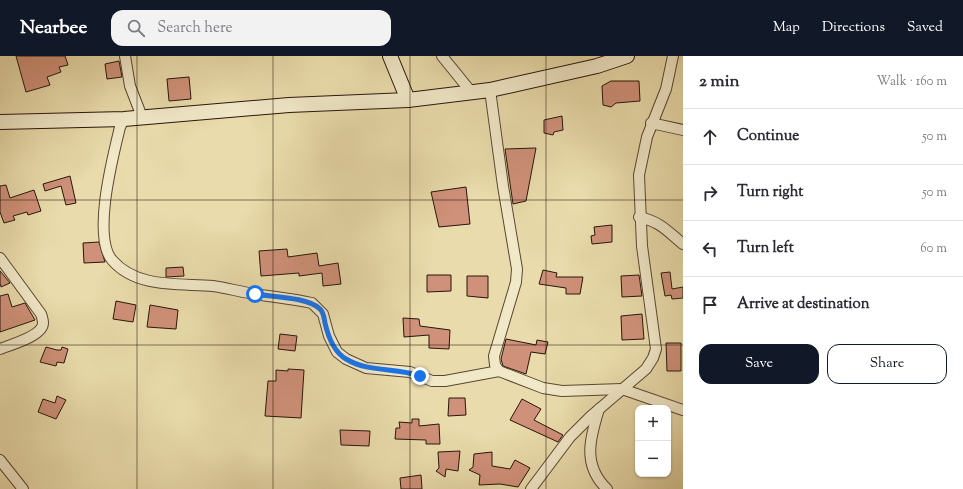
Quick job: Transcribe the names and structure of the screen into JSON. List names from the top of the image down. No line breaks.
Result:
{"page":{"header":"Nearbee","search":"Search here","nav":["Map","Directions","Saved"],"heading":["2 min","Walk · 160 m"],"list":[["Continue","50 m"],["Turn right","50 m"],["Turn left","60 m"],"Arrive at destination"],"buttons":["Save","Share"],"map_buttons":["+","−"]}}
